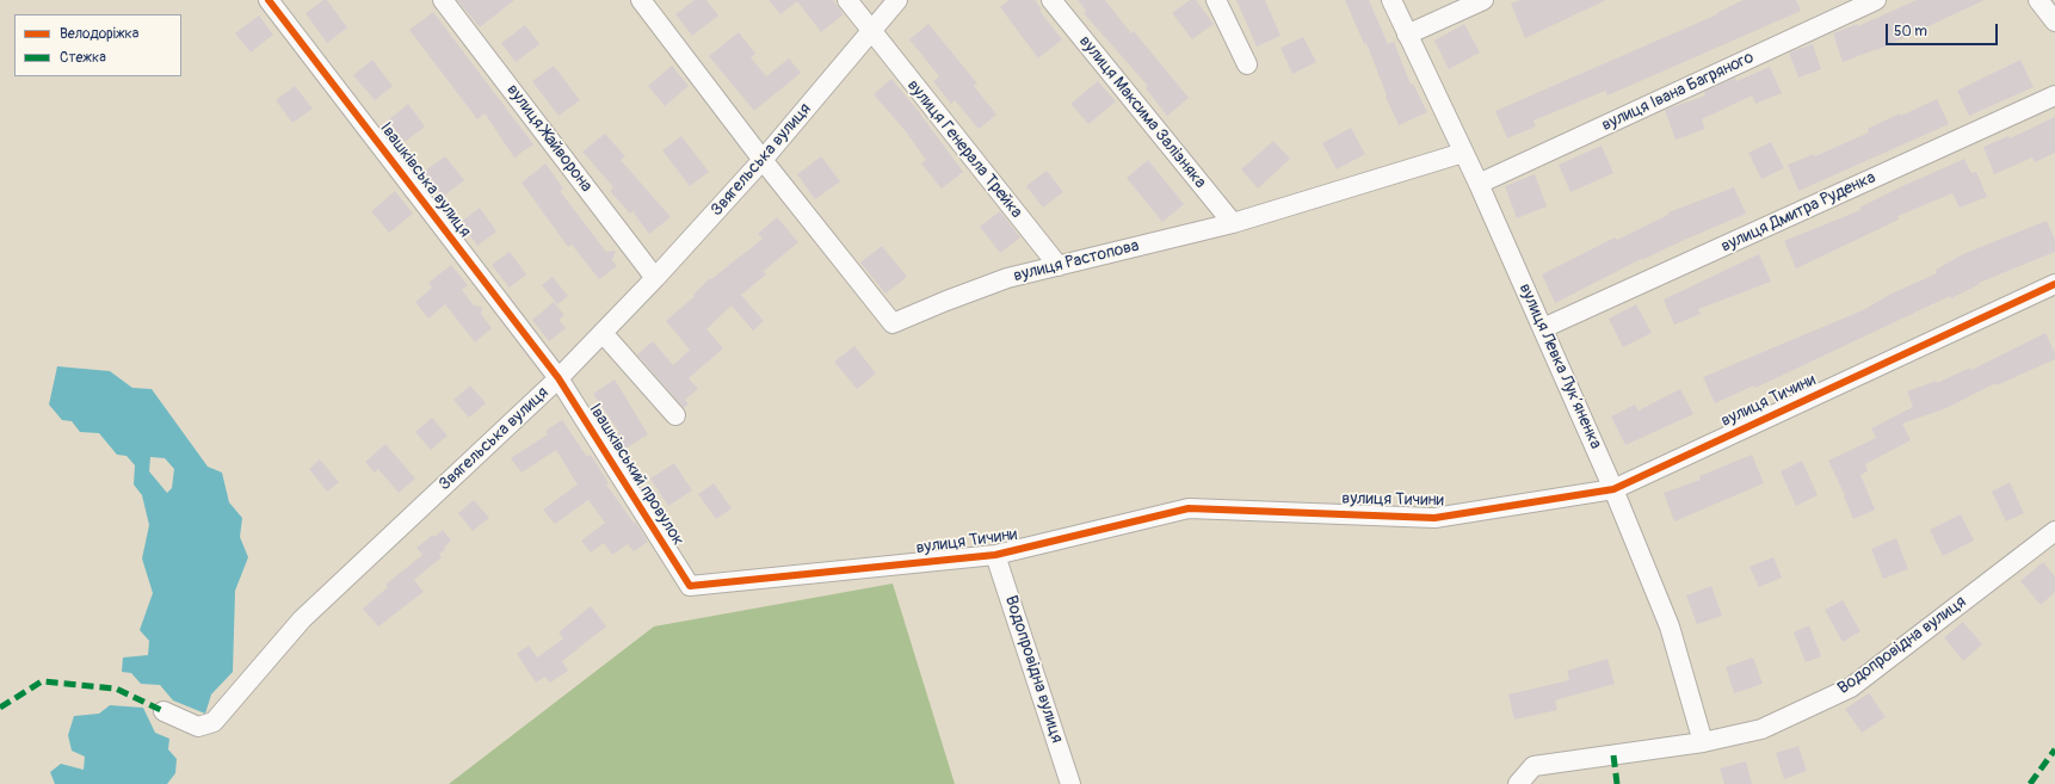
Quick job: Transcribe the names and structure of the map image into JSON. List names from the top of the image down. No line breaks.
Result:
{"streets":{"street":["вулиця Івана Багряного","вулиця Максима Залізняка","вулиця Жайворона","вулиця Генерала Трейка","Звягельська вулиця","Івашківська вулиця","вулиця Дмитра Руденка","вулиця Растопова","вулиця Левка Лукʼяненка","вулиця Тичини","Івашківський провулок","Водопровідна вулиця"]},"crossings":[["вулиця Івана Багряного","вулиця Левка Лукʼяненка"],["вулиця Максима Залізняка","вулиця Растопова"],["вулиця Жайворона","Звягельська вулиця"],["вулиця Генерала Трейка","Звягельська вулиця"],["вулиця Генерала Трейка","вулиця Растопова"],["Звягельська вулиця","Івашківська вулиця"],["Звягельська вулиця","вулиця Растопова"],["Звягельська вулиця","Івашківський провулок"],["Івашківська вулиця","Івашківський провулок"],["вулиця Дмитра Руденка","вулиця Левка Лукʼяненка"],["вулиця Растопова","вулиця Левка Лукʼяненка"],["вулиця Левка Лукʼяненка","вулиця Тичини"],["вулиця Левка Лукʼяненка","Водопровідна вулиця"],["вулиця Тичини","Івашківський провулок"],["вулиця Тичини","Водопровідна вулиця"]],"legend":["Велодоріжка","Стежка"],"scale_bar":"50 m"}
